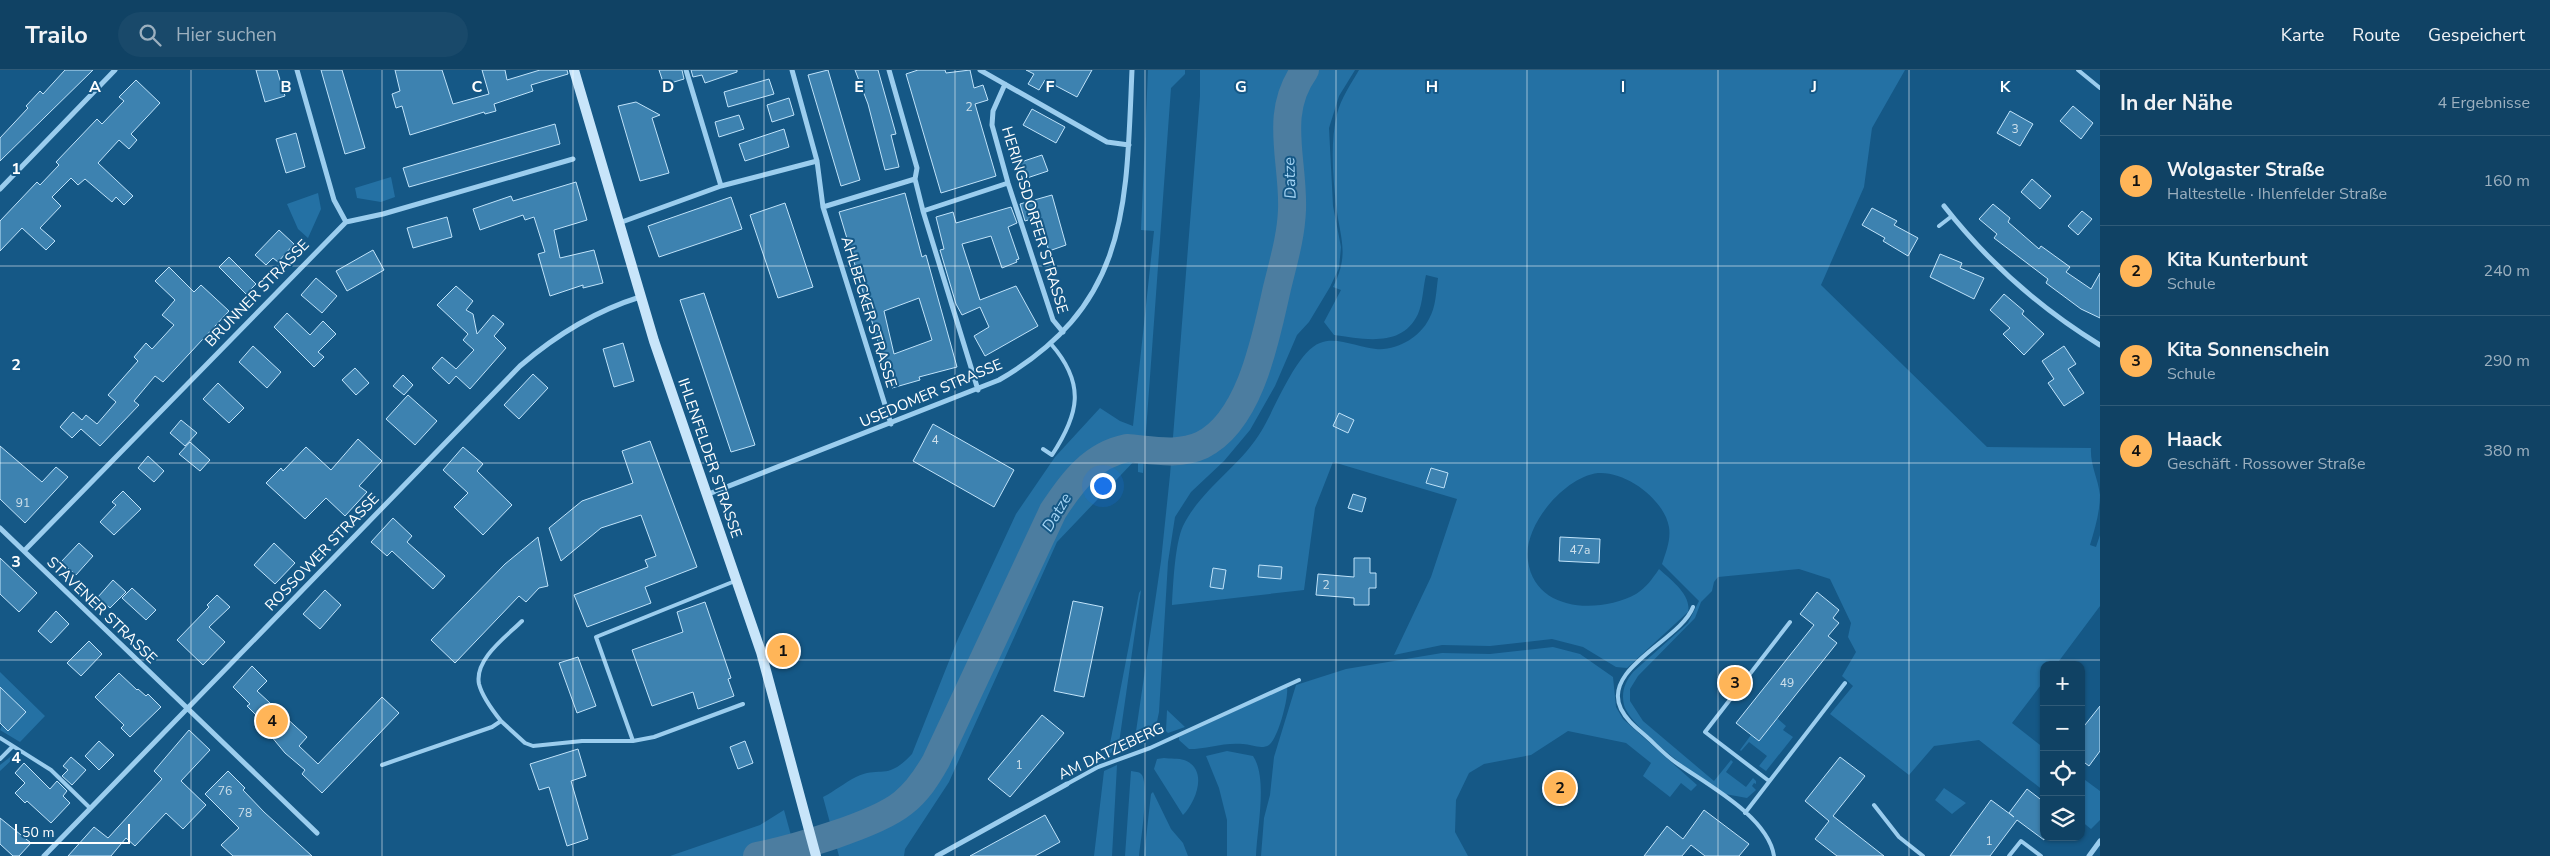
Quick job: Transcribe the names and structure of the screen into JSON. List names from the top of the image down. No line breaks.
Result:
{"streets":{"main road":["IHLENFELDER STRASSE"],"street":["HERINGSDORFER STRASSE","BRUNNER STRASSE","AHLBECKER STRASSE","USEDOMER STRASSE","ROSSOWER STRASSE","STAVENER STRASSE","AM DATZEBERG"]},"crossings":[["HERINGSDORFER STRASSE","USEDOMER STRASSE"],["BRUNNER STRASSE","STAVENER STRASSE"],["AHLBECKER STRASSE","USEDOMER STRASSE"],["USEDOMER STRASSE","IHLENFELDER STRASSE"],["IHLENFELDER STRASSE","ROSSOWER STRASSE"],["ROSSOWER STRASSE","STAVENER STRASSE"]],"water":["Datze"],"house_numbers":["2","3","4","91","47a","2","49","1","76","78","1"],"scale_bar":"50 m","page":{"header":"Trailo","search":"Hier suchen","nav":["Karte","Route","Gespeichert"],"heading":["In der Nähe","4 Ergebnisse"],"list":[{"mark":"1","name":"Wolgaster Straße","note":"Haltestelle · Ihlenfelder Straße","value":"160 m"},{"mark":"2","name":"Kita Kunterbunt","note":"Schule","value":"240 m"},{"mark":"3","name":"Kita Sonnenschein","note":"Schule","value":"290 m"},{"mark":"4","name":"Haack","note":"Geschäft · Rossower Straße","value":"380 m"}],"pins":["1","3","4","2"],"map_buttons":["+","−"],"scale":"50 m"},"grid":{"columns":["A","B","C","D","E","F","G","H","I","J","K"],"rows":["1","2","3","4"]}}
